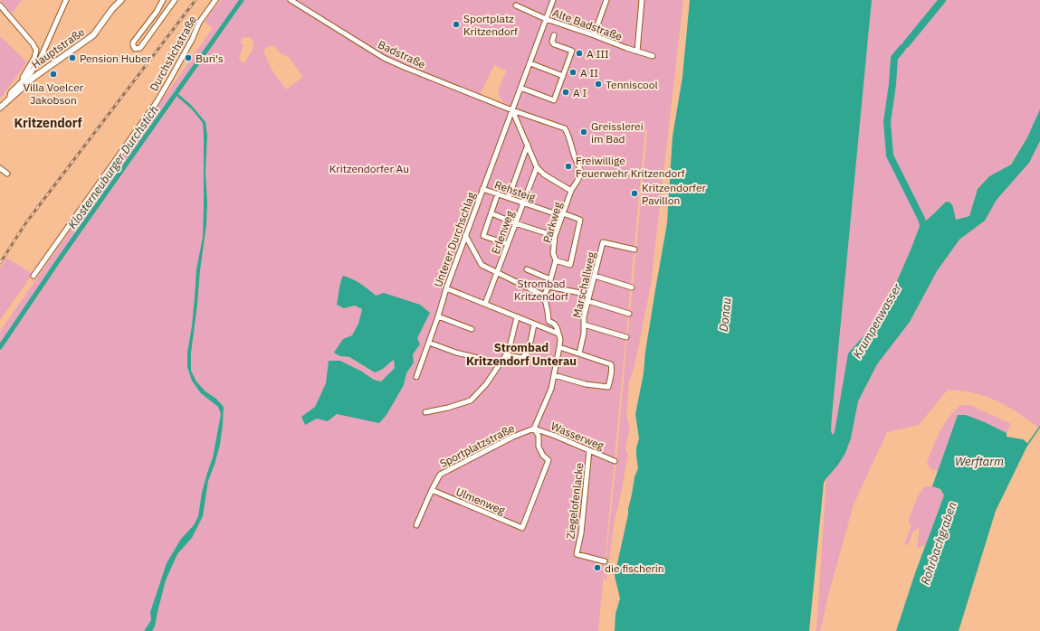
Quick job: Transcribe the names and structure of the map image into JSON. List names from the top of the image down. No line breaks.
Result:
{"streets":{"main road":["Hauptstraße"],"street":["Alte Badstraße","Durchstichstraße","Badstraße","Rehsteig","Parkweg","Erlenweg","Unterer Durchschlag","Marschallweg","Wasserweg","Sportplatzstraße","Ulmenweg","Ziegelofenlacke"]},"crossings":[["Alte Badstraße","Unterer Durchschlag"],["Badstraße","Parkweg"],["Badstraße","Unterer Durchschlag"],["Rehsteig","Parkweg"],["Rehsteig","Erlenweg"],["Rehsteig","Unterer Durchschlag"],["Wasserweg","Sportplatzstraße"],["Wasserweg","Ulmenweg"],["Wasserweg","Ziegelofenlacke"],["Sportplatzstraße","Ulmenweg"]],"districts":["Kritzendorf","Strombad Kritzendorf Unterau"],"water":["Klosterneuburger Durchstich","Donau","Krumpenwasser","Werftarm","Rohrbachgraben"],"parks":["Kritzendorfer Au","Strombad Kritzendorf"],"places":["Sportplatz Kritzendorf","A III","Pension Huber","Buri's","A II","Villa Voelcer Jakobson","Tenniscool","A I","Greisslerei im Bad","Freiwillige Feuerwehr Kritzendorf","Kritzendorfer Pavillon","die fischerin"]}
